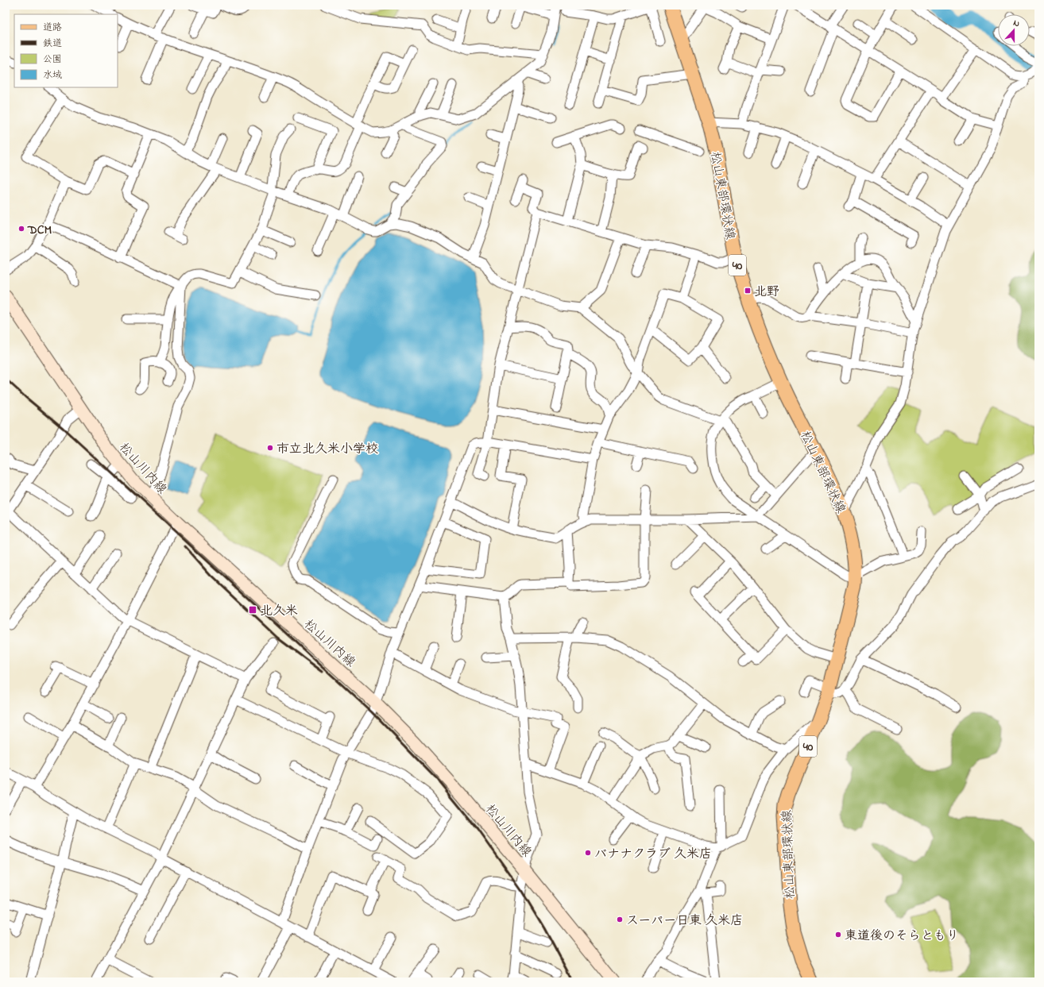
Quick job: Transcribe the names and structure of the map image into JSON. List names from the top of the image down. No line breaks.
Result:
{"streets":{"main road":["松山東部環状線","40","松山川内線"]},"places":{"other":["DCM","市立北久米小学校","バナナクラブ 久米店","スーパー日東 久米店","東道後のそらともり"],"transit":["北野","北久米"]},"legend":["道路","鉄道","公園","水域"],"north":"top"}
